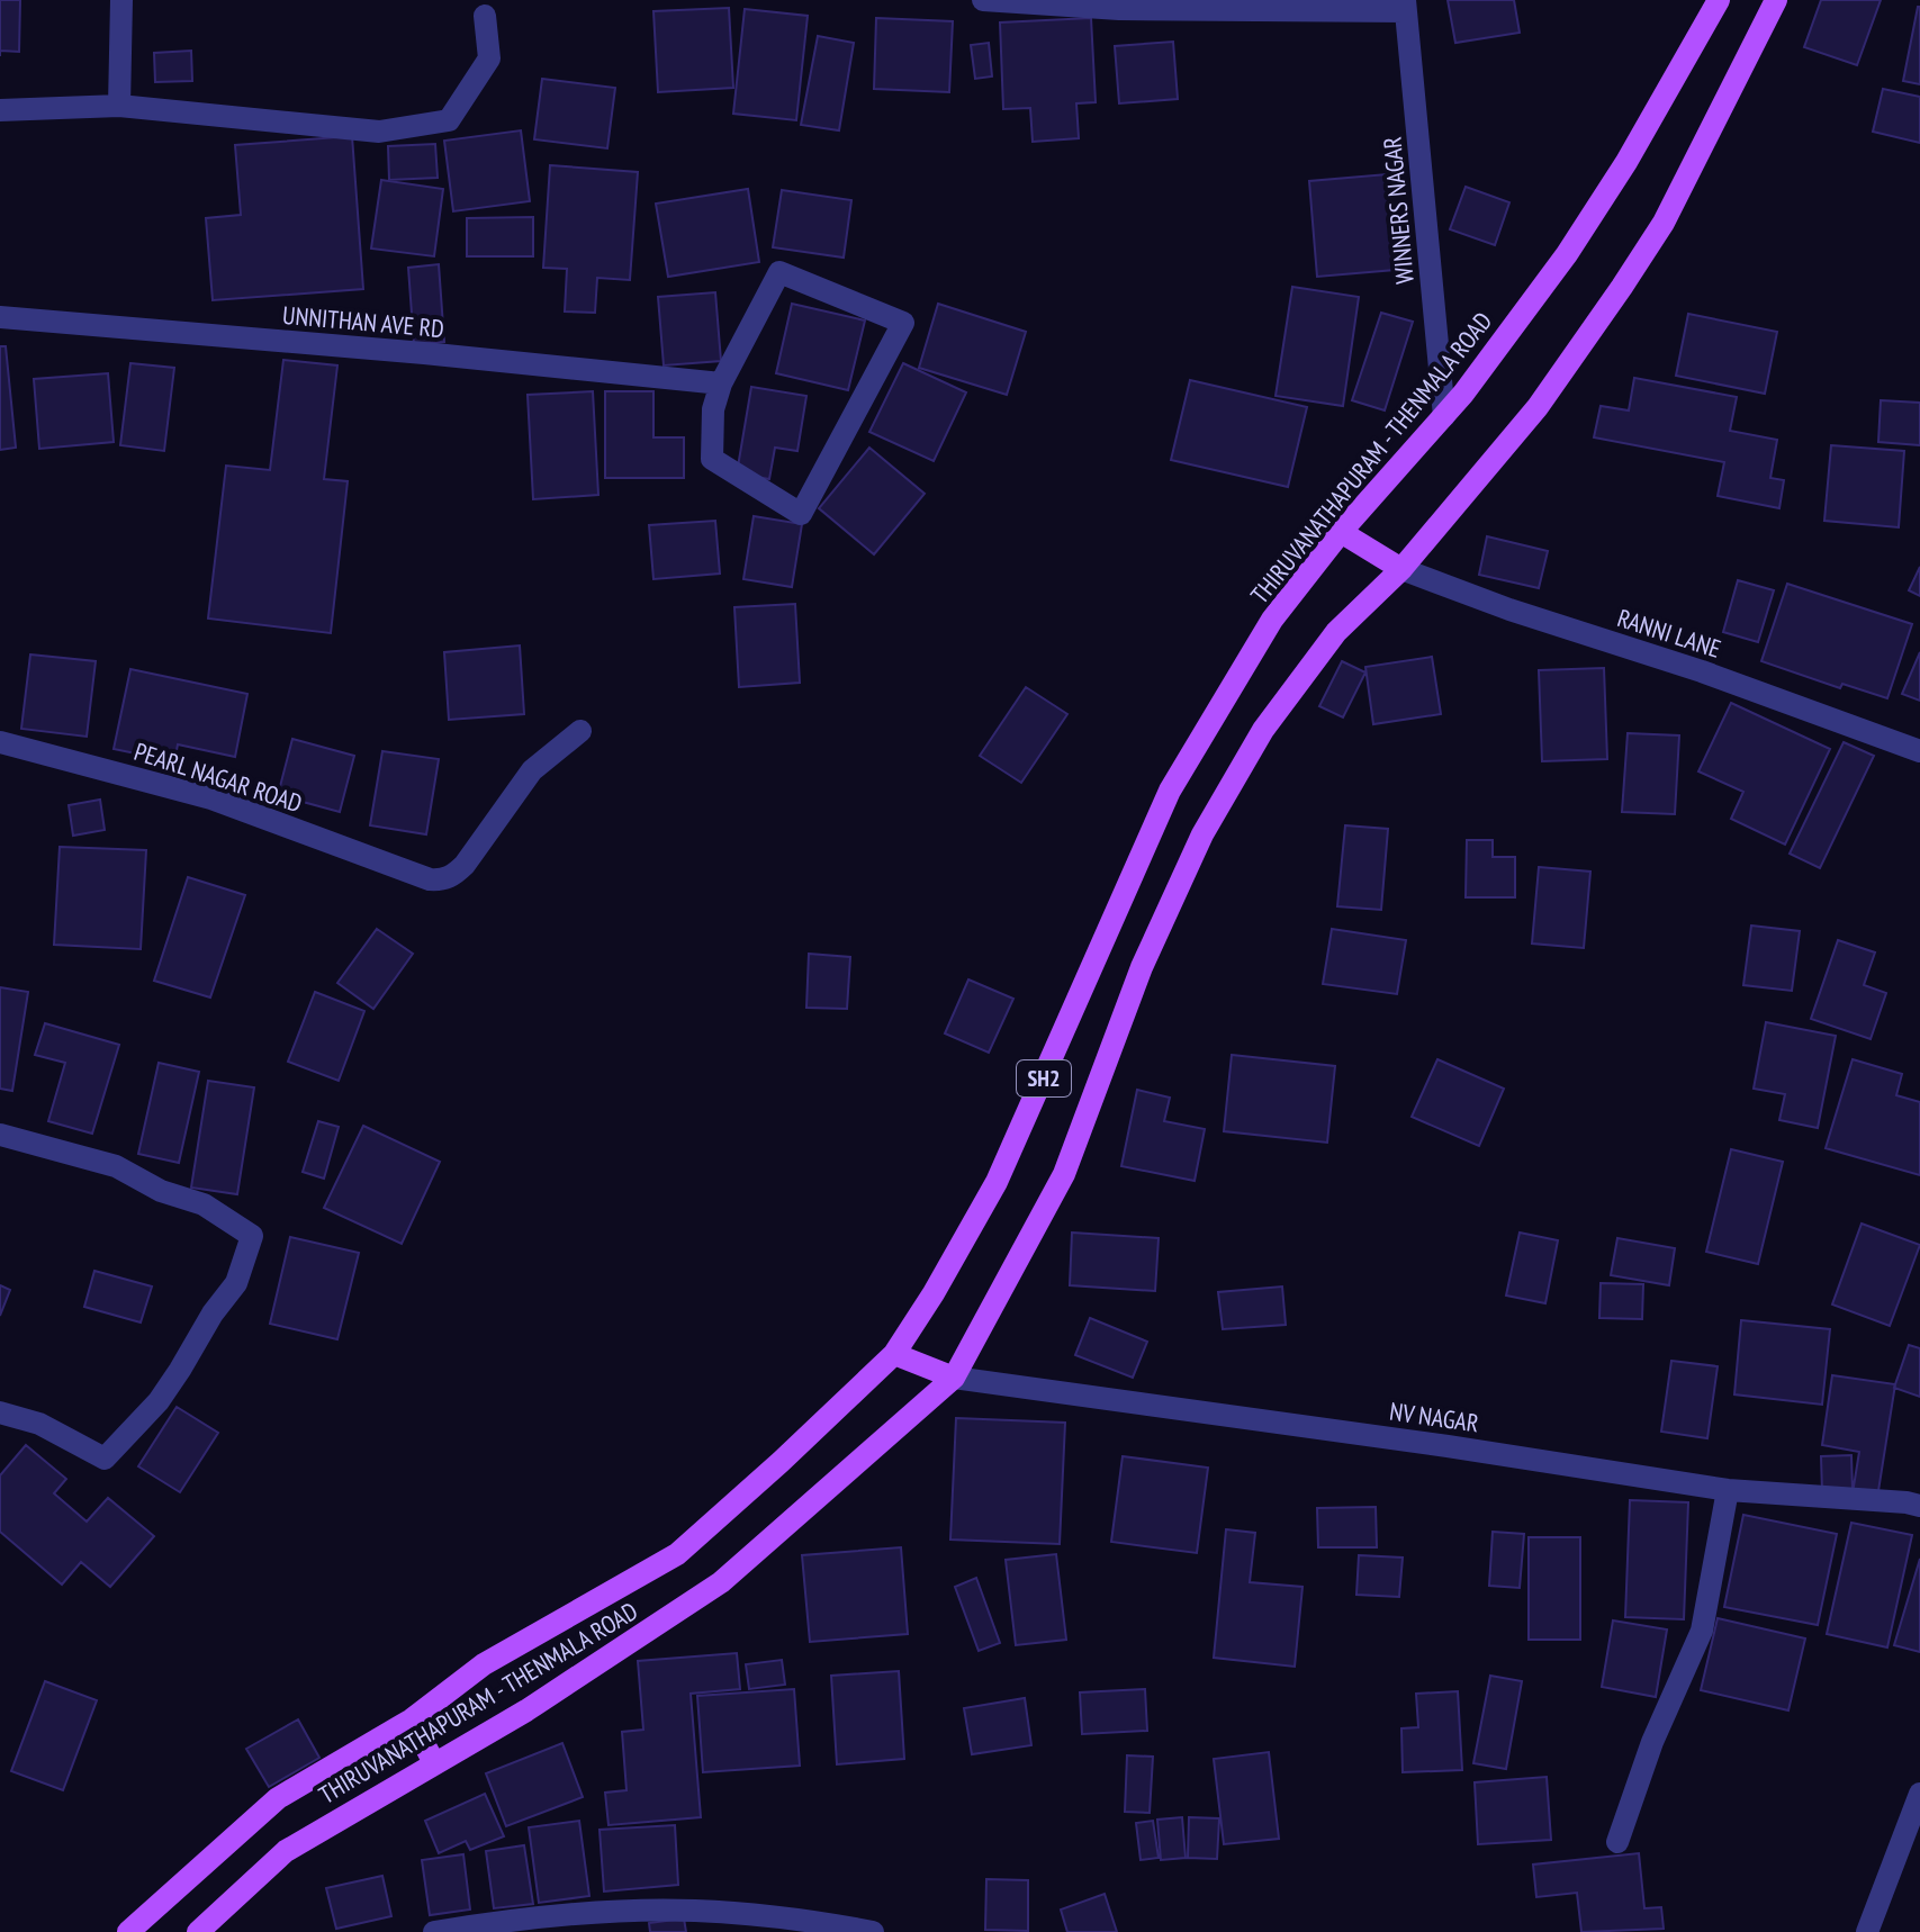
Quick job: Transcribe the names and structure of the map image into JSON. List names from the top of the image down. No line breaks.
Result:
{"streets":{"main road":["THIRUVANATHAPURAM - THENMALA ROAD","SH2"],"street":["WINNERS NAGAR","UNNITHAN AVE RD","RANNI LANE","PEARL NAGAR ROAD","NV NAGAR"]},"crossings":[["WINNERS NAGAR","THIRUVANATHAPURAM - THENMALA ROAD"],["THIRUVANATHAPURAM - THENMALA ROAD","RANNI LANE"],["THIRUVANATHAPURAM - THENMALA ROAD","NV NAGAR"]]}
